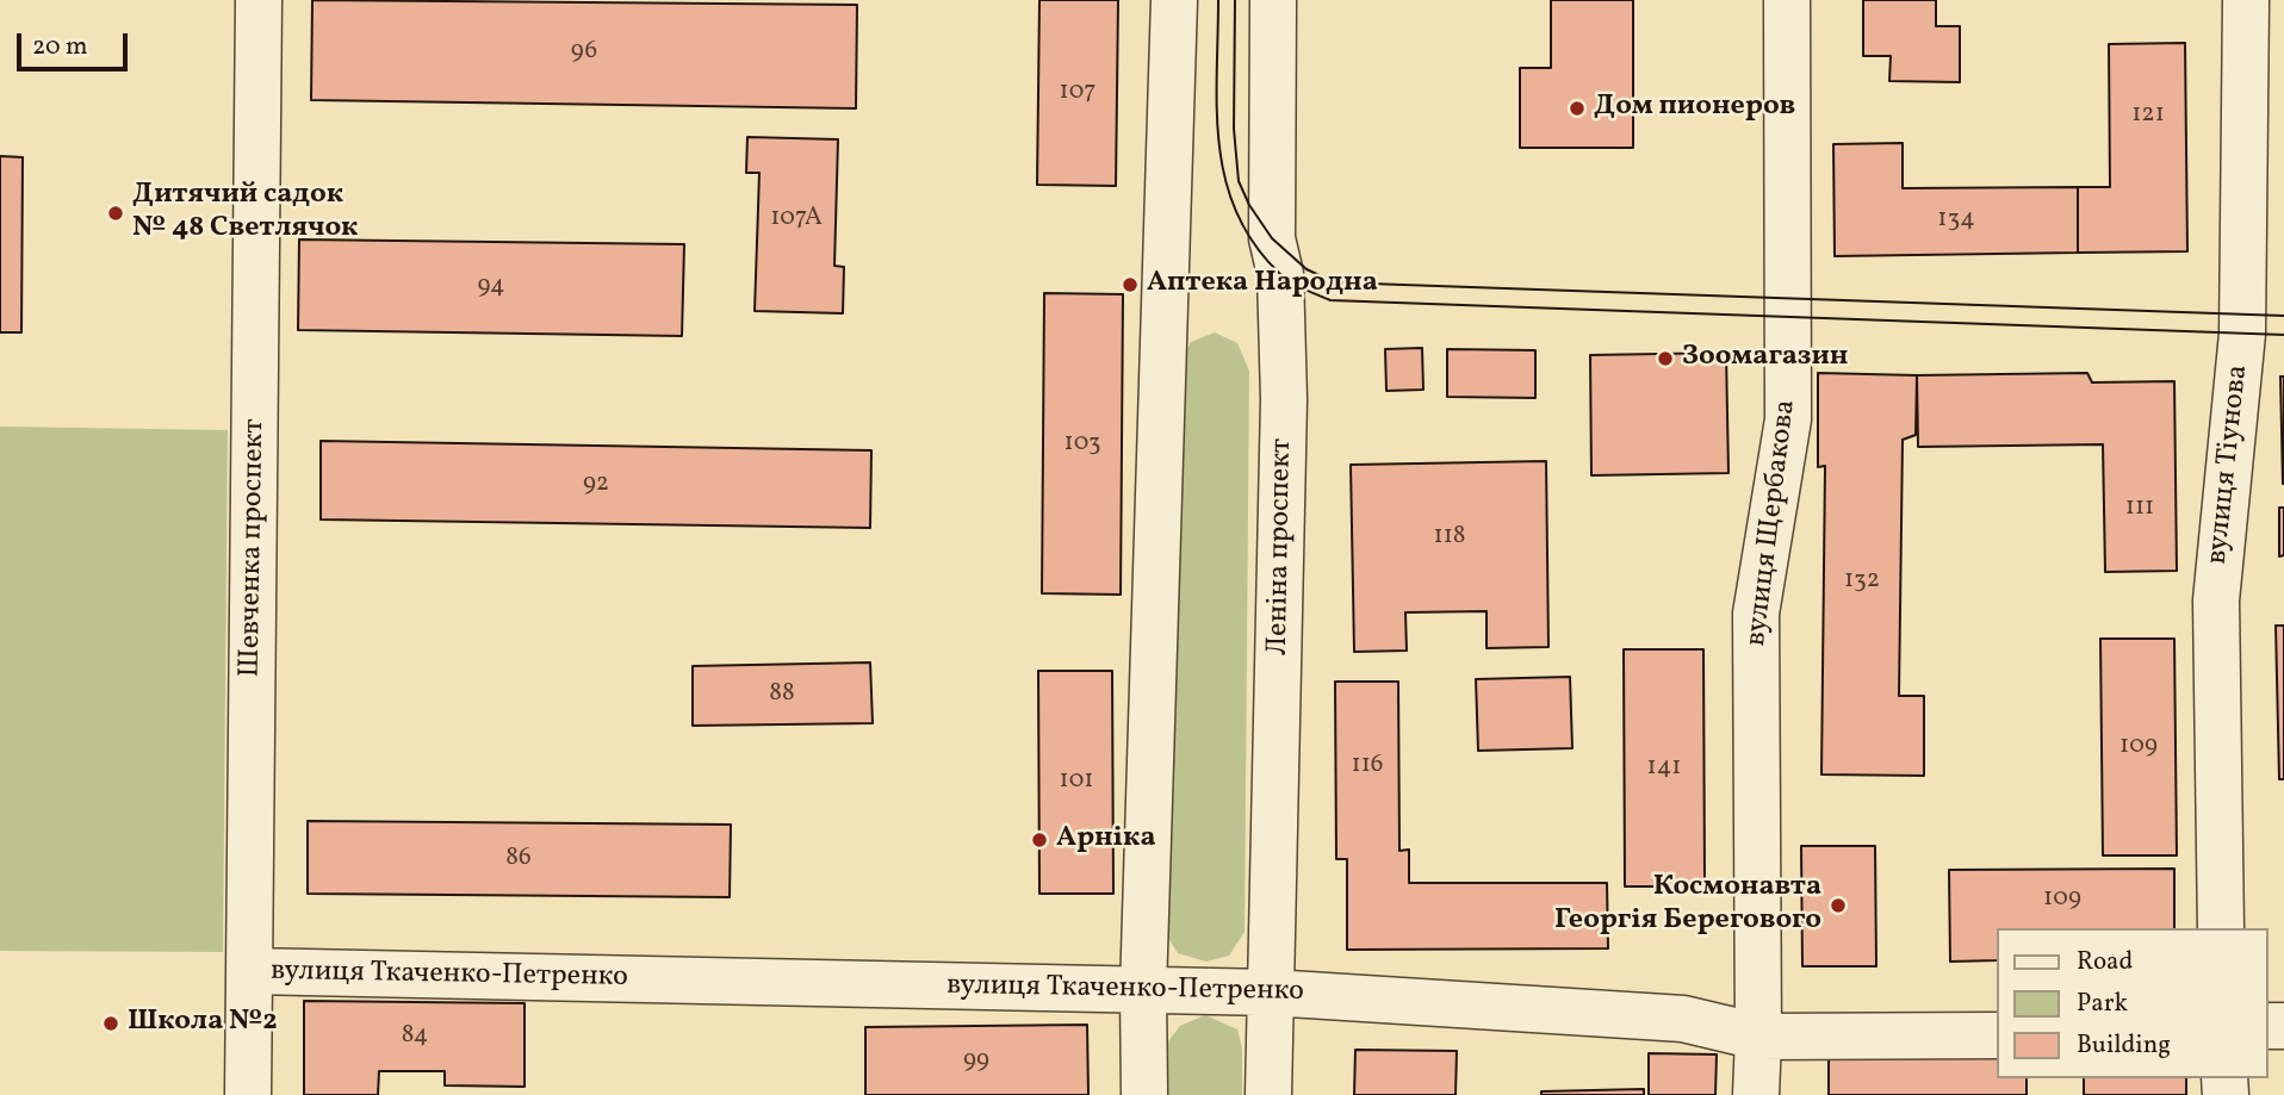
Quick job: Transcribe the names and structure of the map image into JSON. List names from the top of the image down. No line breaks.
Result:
{"streets":{"street":["вулиця Тіунова","вулиця Щербакова","Леніна проспект","Шевченка проспект","вулиця Ткаченко-Петренко"]},"crossings":[["вулиця Щербакова","вулиця Ткаченко-Петренко"],["Леніна проспект","вулиця Ткаченко-Петренко"],["Шевченка проспект","вулиця Ткаченко-Петренко"]],"places":["Дом пионеров","Дитячий садок № 48 Светлячок","Аптека Народна","Зоомагазин","Арніка","Космонавта Георгія Берегового","Школа №2"],"house_numbers":["96","107","121","107А","134","94","103","92","111","118","132","88","109","116","141","101","86","109","84","99"],"legend":["Road","Park","Building"],"scale_bar":"20 m"}
